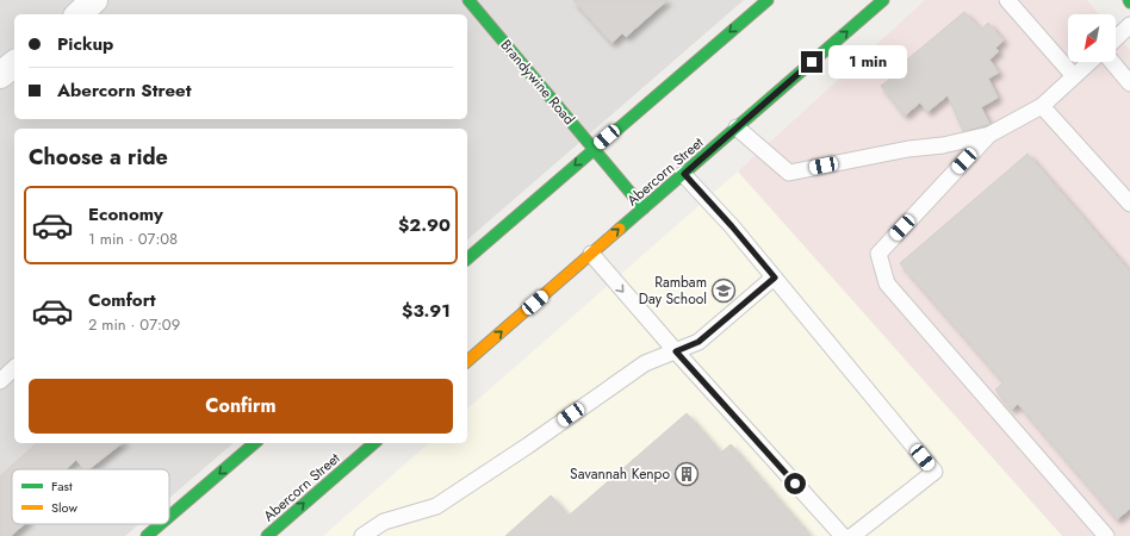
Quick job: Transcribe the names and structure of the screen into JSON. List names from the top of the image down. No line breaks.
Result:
{"streets":{"main road":["Brandywine Road","Abercorn Street"]},"crossings":[["Brandywine Road","Abercorn Street"]],"places":{"school or university":["Rambam Day School"],"building":["Savannah Kenpo"]},"legend":["Fast","Slow"],"north":"bottom left","page":{"banner":["Pickup","Abercorn Street"],"bubble":"1 min","heading":"Choose a ride","list":[{"name":"Economy","note":"1 min · 07:08","value":"$2.90"},{"name":"Comfort","note":"2 min · 07:09","value":"$3.91"}],"buttons":"Confirm"}}
